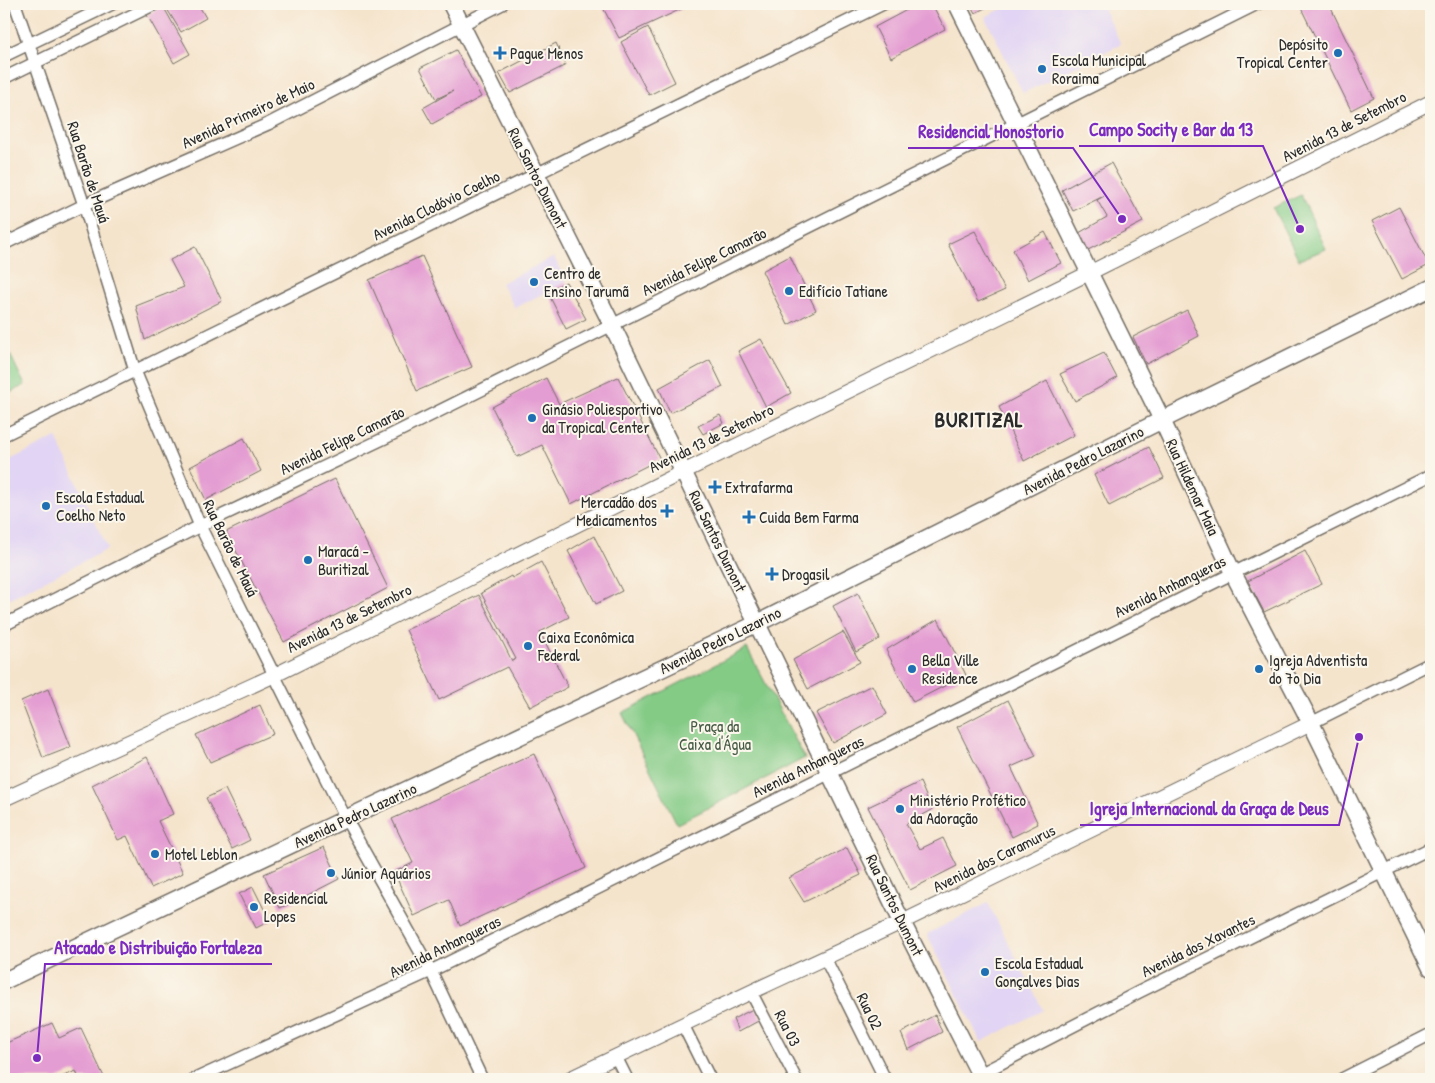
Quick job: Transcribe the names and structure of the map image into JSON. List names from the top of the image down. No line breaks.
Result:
{"streets":{"main road":["Rua Santos Dumont","Avenida Pedro Lazarino","Rua Hildemar Maia"],"street":["Avenida Primeiro de Maio","Avenida 13 de Setembro","Rua Barão de Mauá","Avenida Clodóvio Coelho","Avenida Felipe Camarão","Avenida Anhangueras","Avenida dos Caramurus","Avenida dos Xavantes","Rua 02","Rua 03"]},"crossings":[["Avenida Primeiro de Maio","Rua Barão de Mauá"],["Avenida Primeiro de Maio","Rua Santos Dumont"],["Avenida 13 de Setembro","Rua Barão de Mauá"],["Avenida 13 de Setembro","Rua Santos Dumont"],["Avenida 13 de Setembro","Rua Hildemar Maia"],["Rua Barão de Mauá","Avenida Clodóvio Coelho"],["Rua Barão de Mauá","Avenida Felipe Camarão"],["Rua Barão de Mauá","Avenida Pedro Lazarino"],["Rua Barão de Mauá","Avenida Anhangueras"],["Rua Santos Dumont","Avenida Clodóvio Coelho"],["Rua Santos Dumont","Avenida Felipe Camarão"],["Rua Santos Dumont","Avenida Pedro Lazarino"],["Rua Santos Dumont","Avenida Anhangueras"],["Rua Santos Dumont","Avenida dos Caramurus"],["Rua Santos Dumont","Avenida dos Xavantes"],["Avenida Felipe Camarão","Rua Hildemar Maia"],["Avenida Pedro Lazarino","Rua Hildemar Maia"],["Rua Hildemar Maia","Avenida Anhangueras"],["Rua Hildemar Maia","Avenida dos Caramurus"],["Rua Hildemar Maia","Avenida dos Xavantes"],["Avenida dos Caramurus","Rua 02"],["Avenida dos Caramurus","Rua 03"]],"districts":["BURITIZAL"],"parks":["Praça da Caixa d'Água"],"places":{"health":["Pague Menos","Extrafarma","Mercadão dos Medicamentos","Cuida Bem Farma","Drogasil"],"other":["Depósito Tropical Center","Escola Municipal Roraima","Residencial Honostorio","Campo Socity e Bar da 13","Centro de Ensino Tarumã","Edifício Tatiane","Ginásio Poliesportivo da Tropical Center","Escola Estadual Coelho Neto","Maracá - Buritizal","Caixa Econômica Federal","Bella Ville Residence","Igreja Adventista do 7o Dia","Igreja Internacional da Graça de Deus","Ministério Profético da Adoração","Motel Leblon","Júnior Aquários","Residencial Lopes","Escola Estadual Gonçalves Dias","Atacado e Distribuição Fortaleza"]}}
